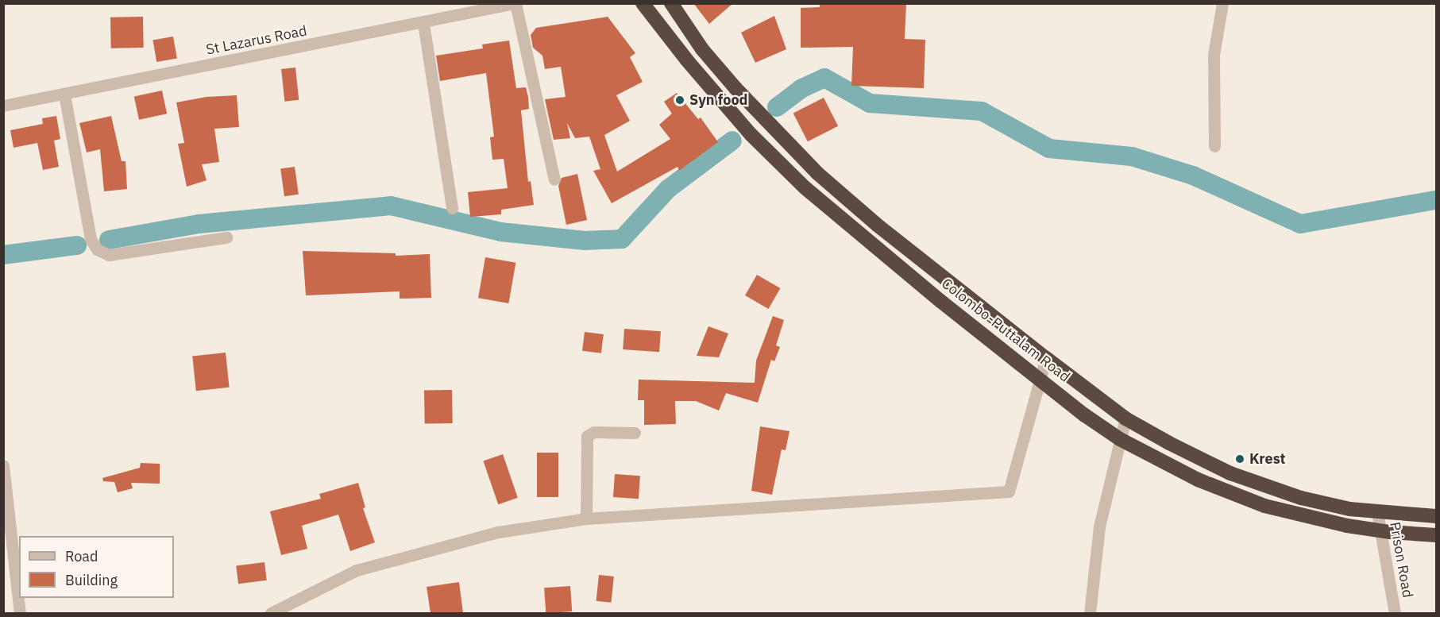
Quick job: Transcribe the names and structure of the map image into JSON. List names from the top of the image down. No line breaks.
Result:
{"streets":{"highway":["Colombo-Puttalam Road"],"street":["St Lazarus Road","Prison Road"]},"crossings":[["Colombo-Puttalam Road","Prison Road"]],"places":["Syn food","Krest"],"legend":["Road","Building"]}
